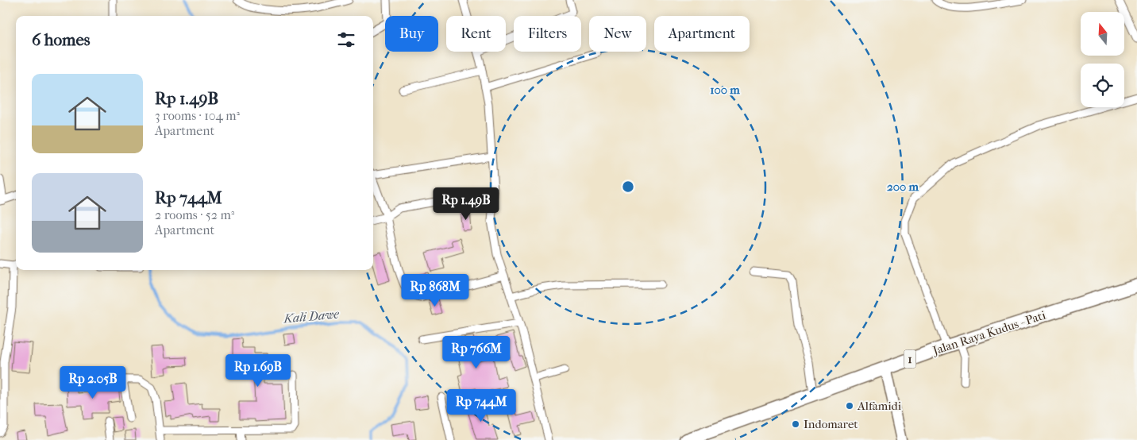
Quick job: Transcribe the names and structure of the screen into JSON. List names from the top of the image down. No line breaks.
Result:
{"streets":{"highway":["Jalan Raya Kudus - Pati","1"]},"water":["Kali Dawe"],"places":["Alfamidi","Indomaret"],"north":"top","page":{"chip":["Buy","Rent","Filters","New","Apartment"],"heading":"6 homes","list":[{"name":"Rp 1.49B","note":"3 rooms · 104 m² · Apartment"},{"name":"Rp 744M","note":"2 rooms · 52 m² · Apartment"}],"price":["Rp 1.49B","Rp 868M","Rp 766M","Rp 1.69B","Rp 2.05B","Rp 744M"]},"rings":["100 m","200 m"]}
